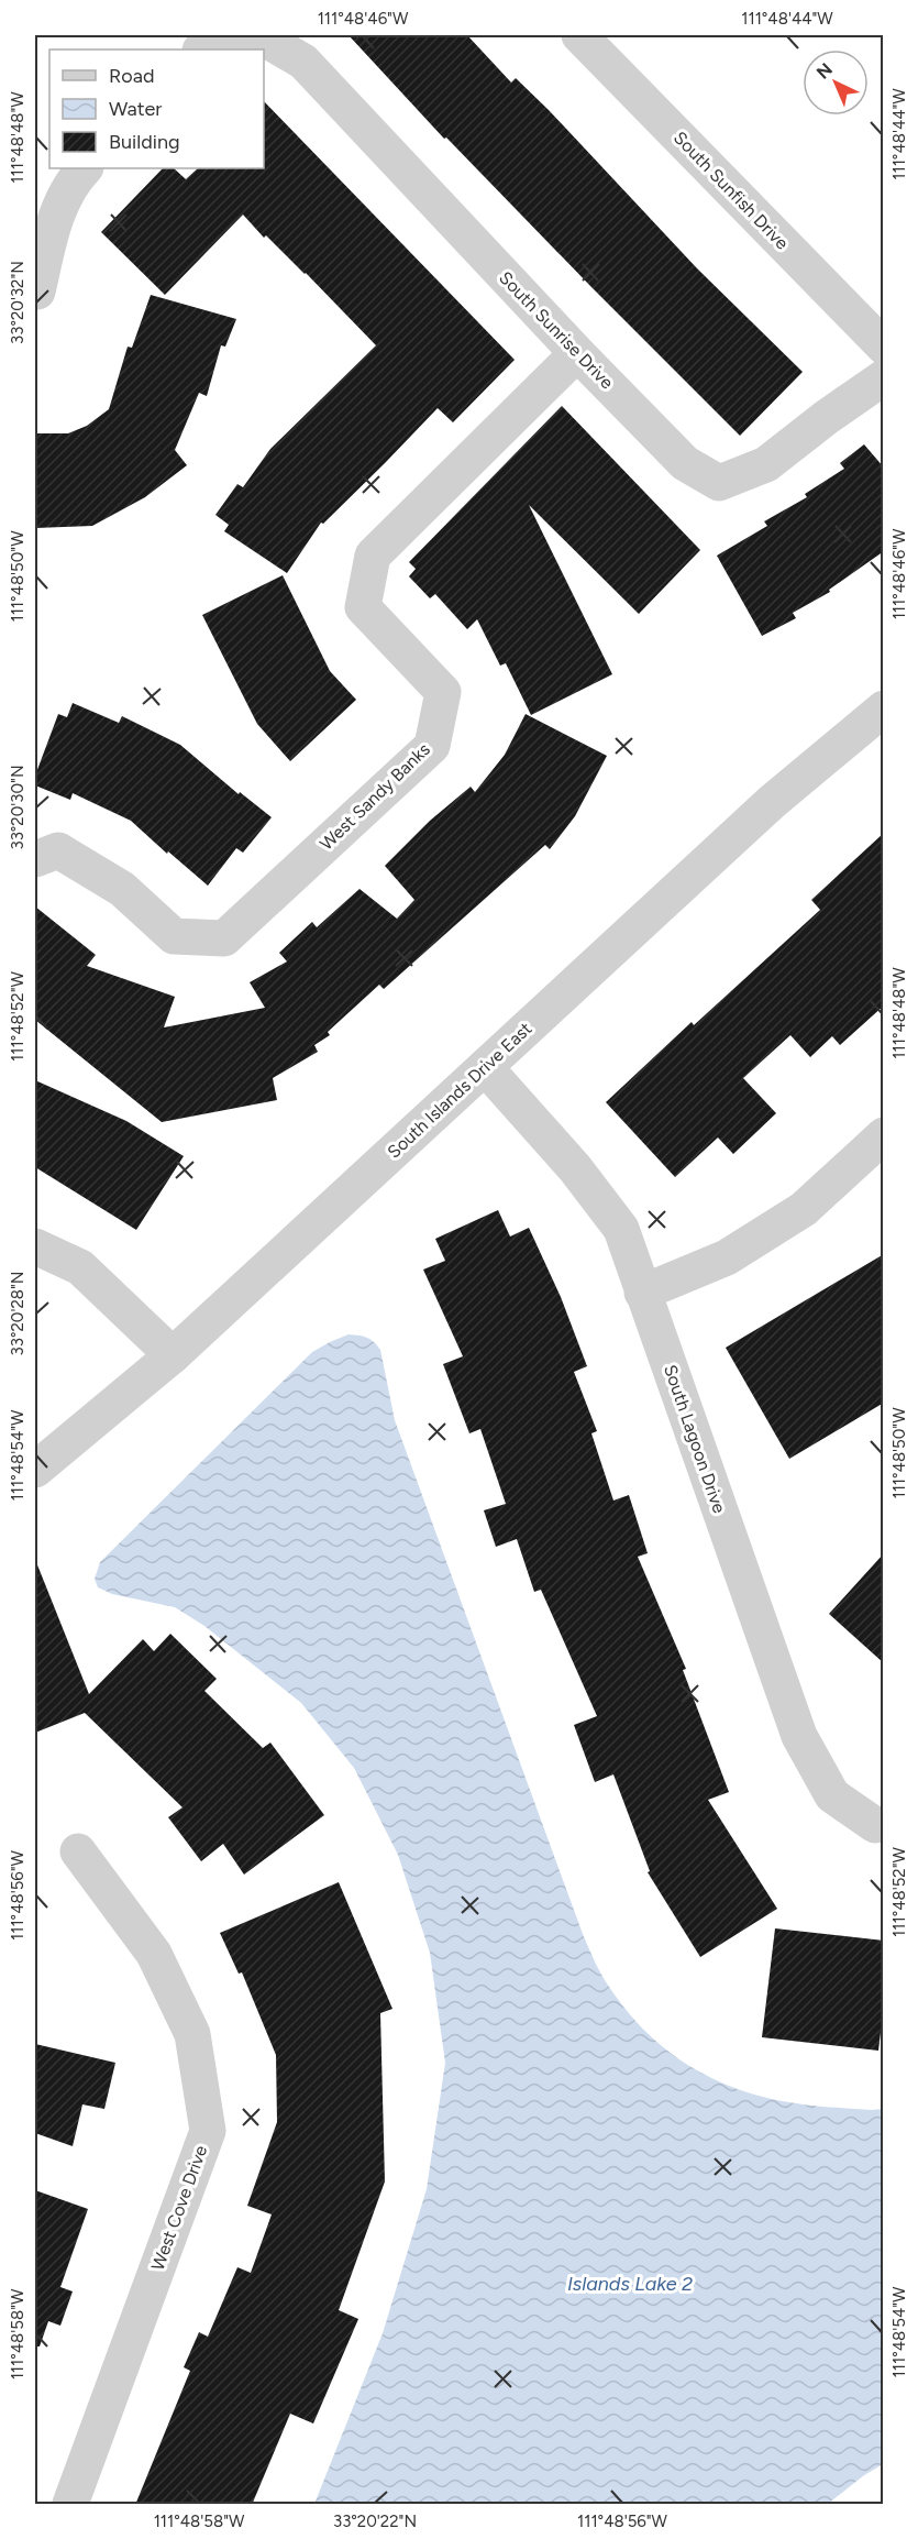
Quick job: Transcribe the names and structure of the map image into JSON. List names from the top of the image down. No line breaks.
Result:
{"streets":{"street":["South Sunfish Drive","South Sunrise Drive","West Sandy Banks","South Islands Drive East","South Lagoon Drive","West Cove Drive"]},"crossings":[["South Sunrise Drive","West Sandy Banks"],["South Islands Drive East","South Lagoon Drive"]],"water":["Islands Lake 2"],"legend":["Road","Water","Building"],"north":"top left","coordinates":["111°48'46\"W","111°48'44\"W","111°48'48\"W","33°20'32\"N","111°48'50\"W","33°20'30\"N","111°48'52\"W","33°20'28\"N","111°48'54\"W","111°48'56\"W","111°48'58\"W","33°20'22\"N"]}
